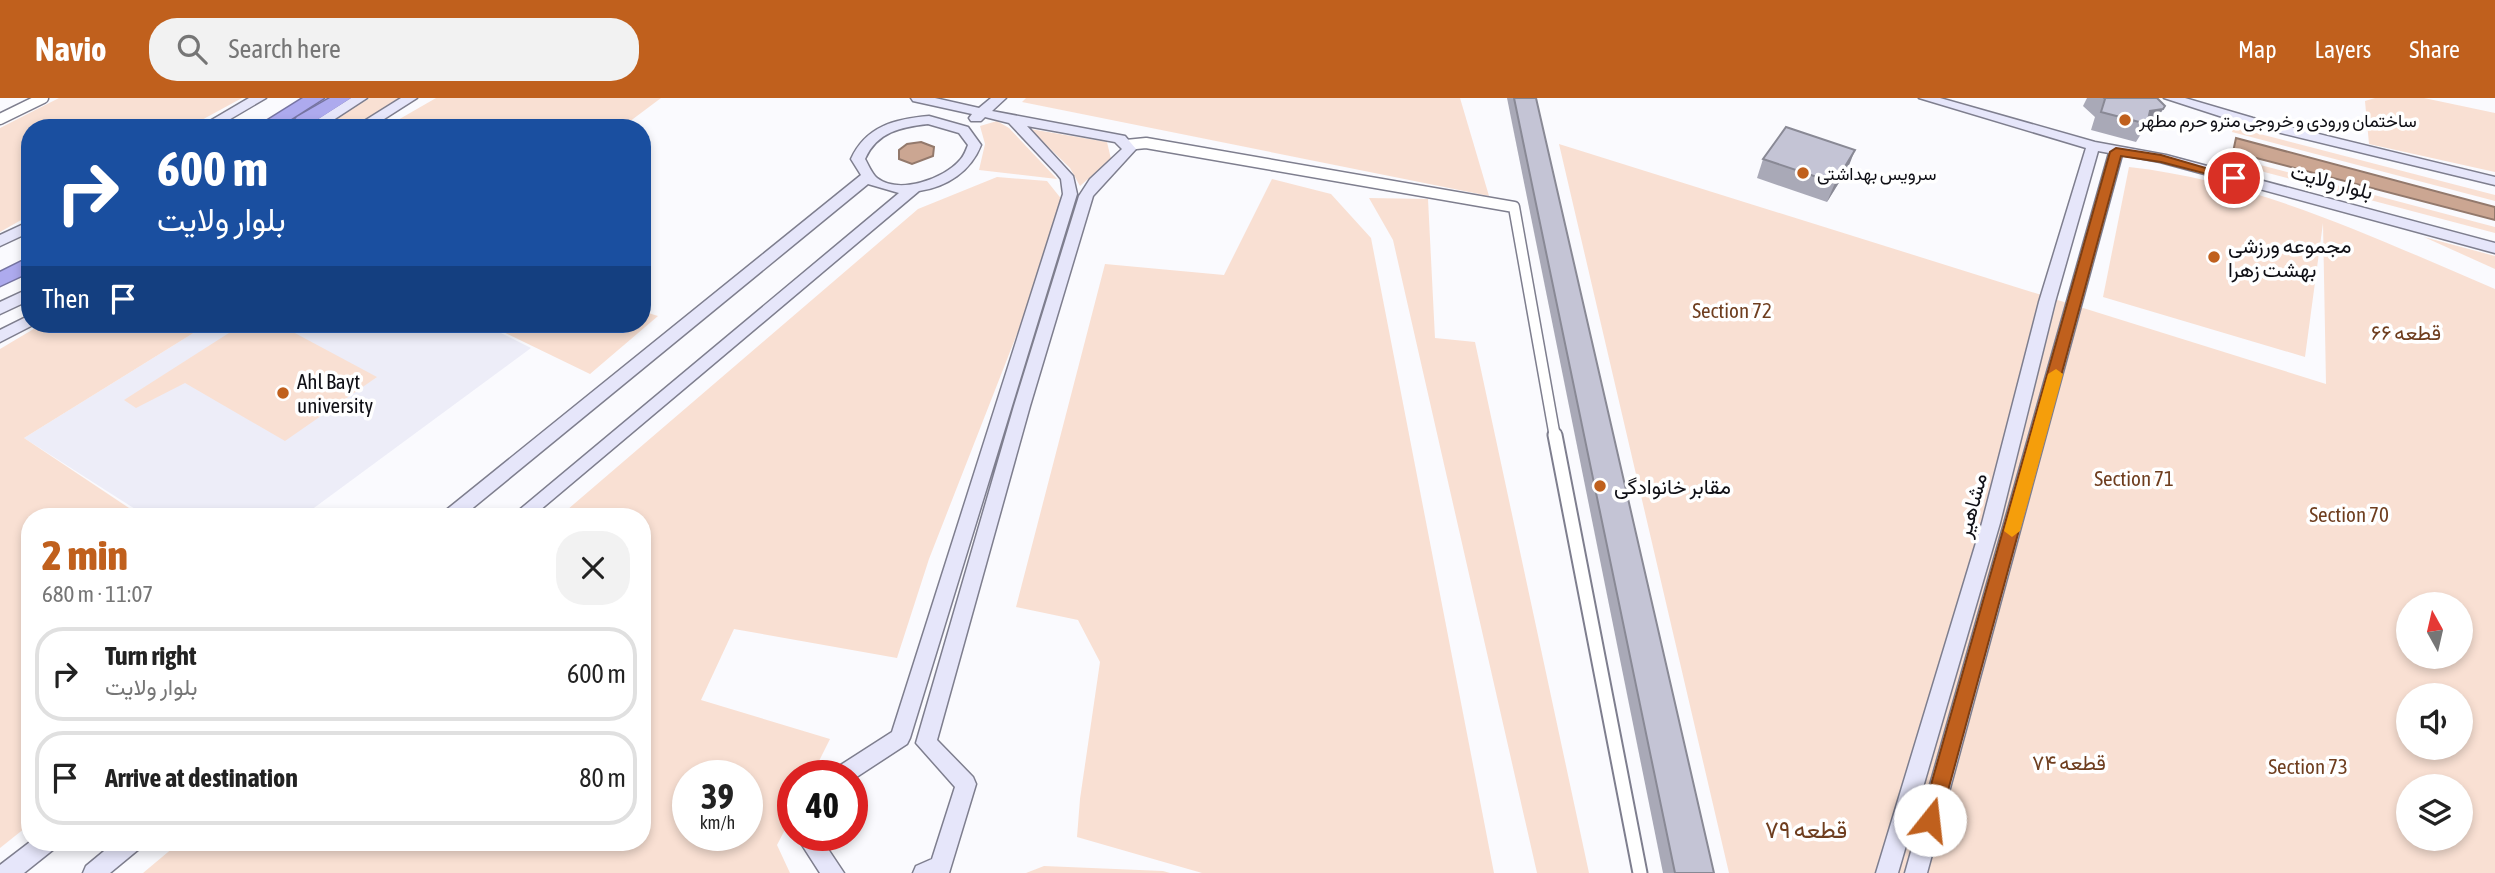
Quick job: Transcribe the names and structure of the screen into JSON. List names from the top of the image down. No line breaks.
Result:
{"streets":{"street":["بلوار ولایت","مشاهیر"]},"crossings":[["بلوار ولایت","مشاهیر"]],"parks":["Section 72","قطعه ۶۶","Section 71","Section 70","قطعه ۷۴","Section 73","قطعه ۷۹"],"places":["ساختمان ورودی و خروجی مترو حرم مطهر","سرویس بهداشتی","مجموعه ورزشی بهشت زهرا","Ahl Bayt university","مقابر خانوادگی"],"north":"top","page":{"header":"Navio","search":"Search here","nav":["Map","Layers","Share"],"turn":["600 m","بلوار ولایت"],"then":"Then","heading":["2 min","680 m · 11:07"],"list":[{"name":"Turn right","note":"بلوار ولایت","value":"600 m"},{"name":"Arrive at destination","value":"80 m"}],"speed":"39 km/h","limit":"40"}}
